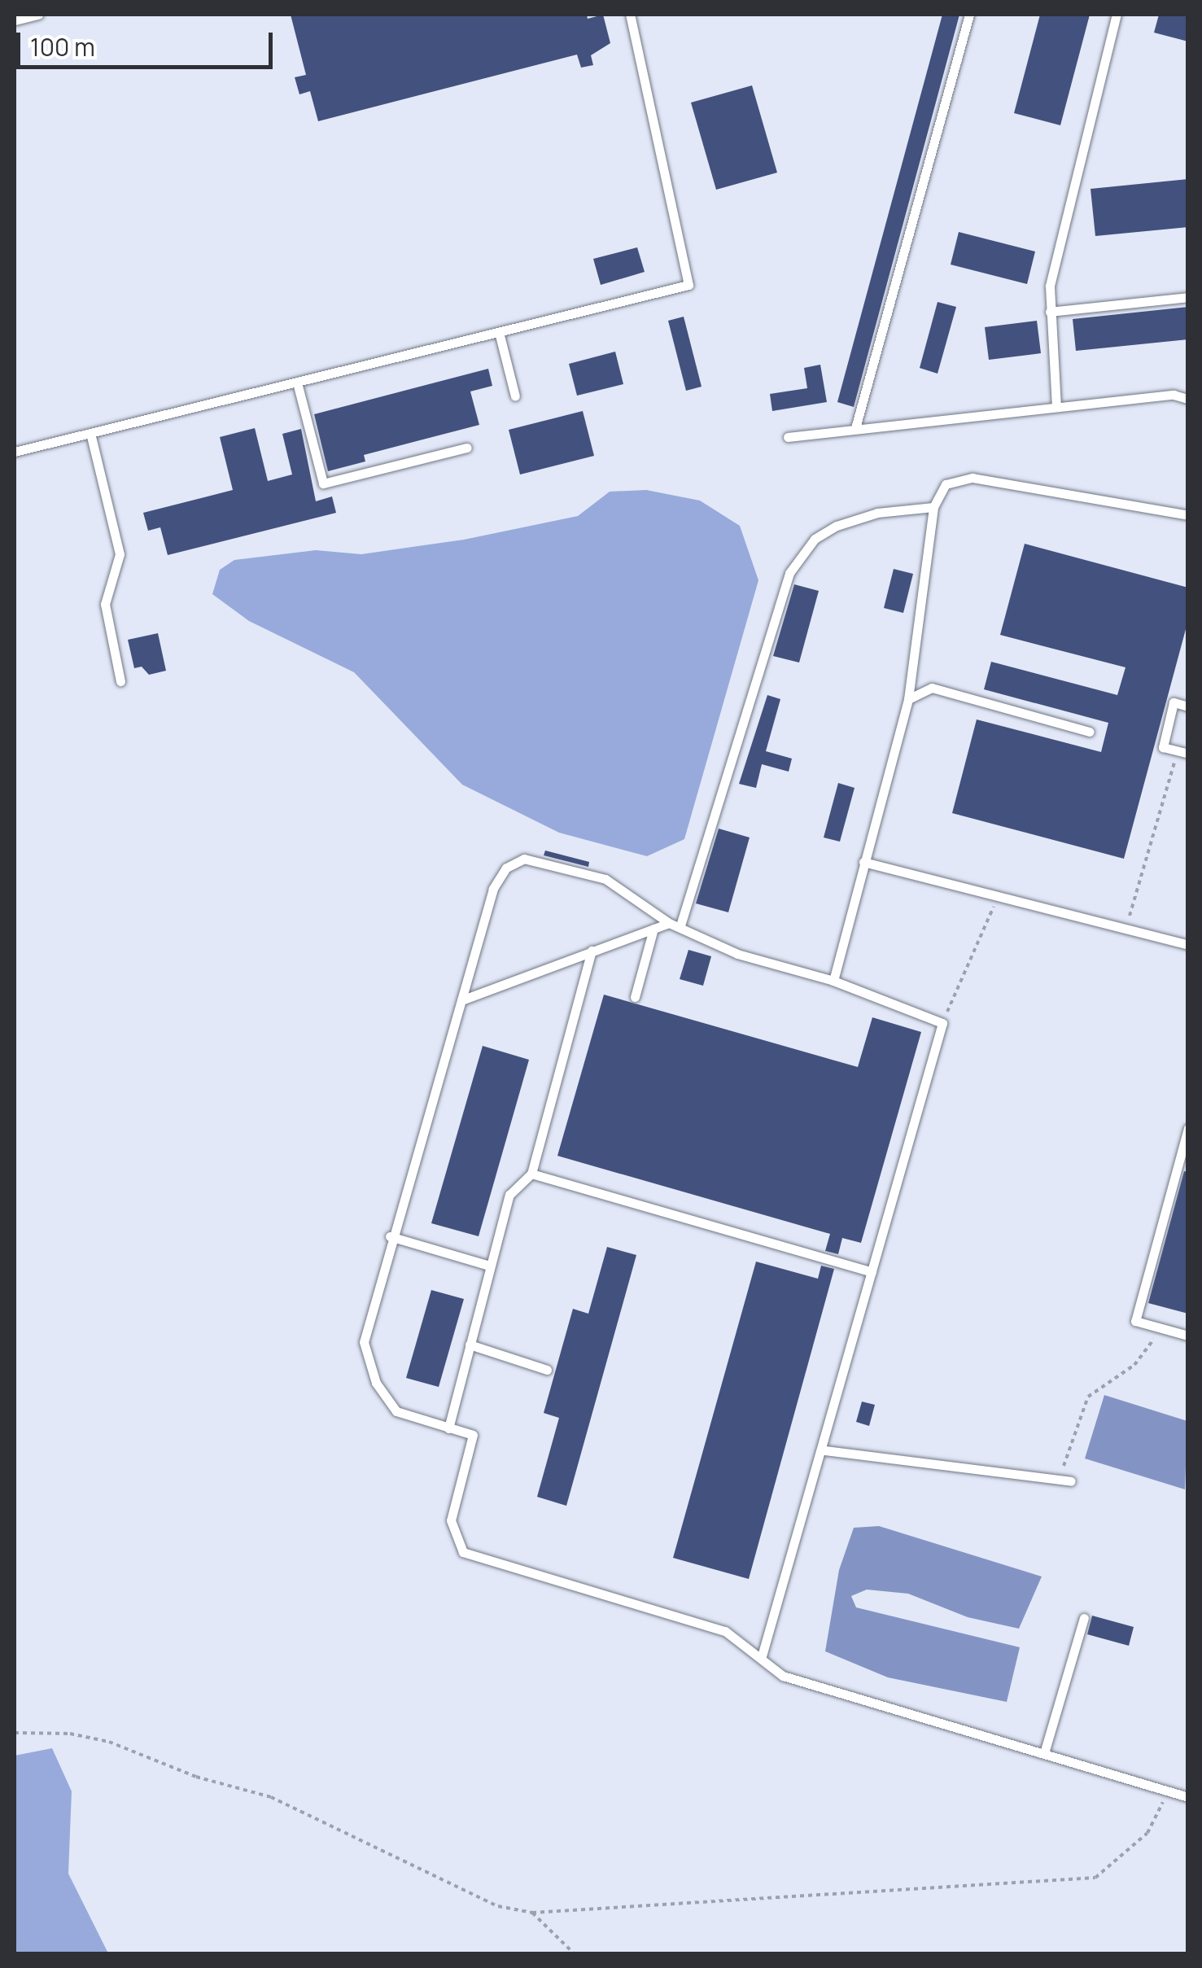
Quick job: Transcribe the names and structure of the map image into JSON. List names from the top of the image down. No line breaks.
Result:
{"scale_bar":"100 m"}
